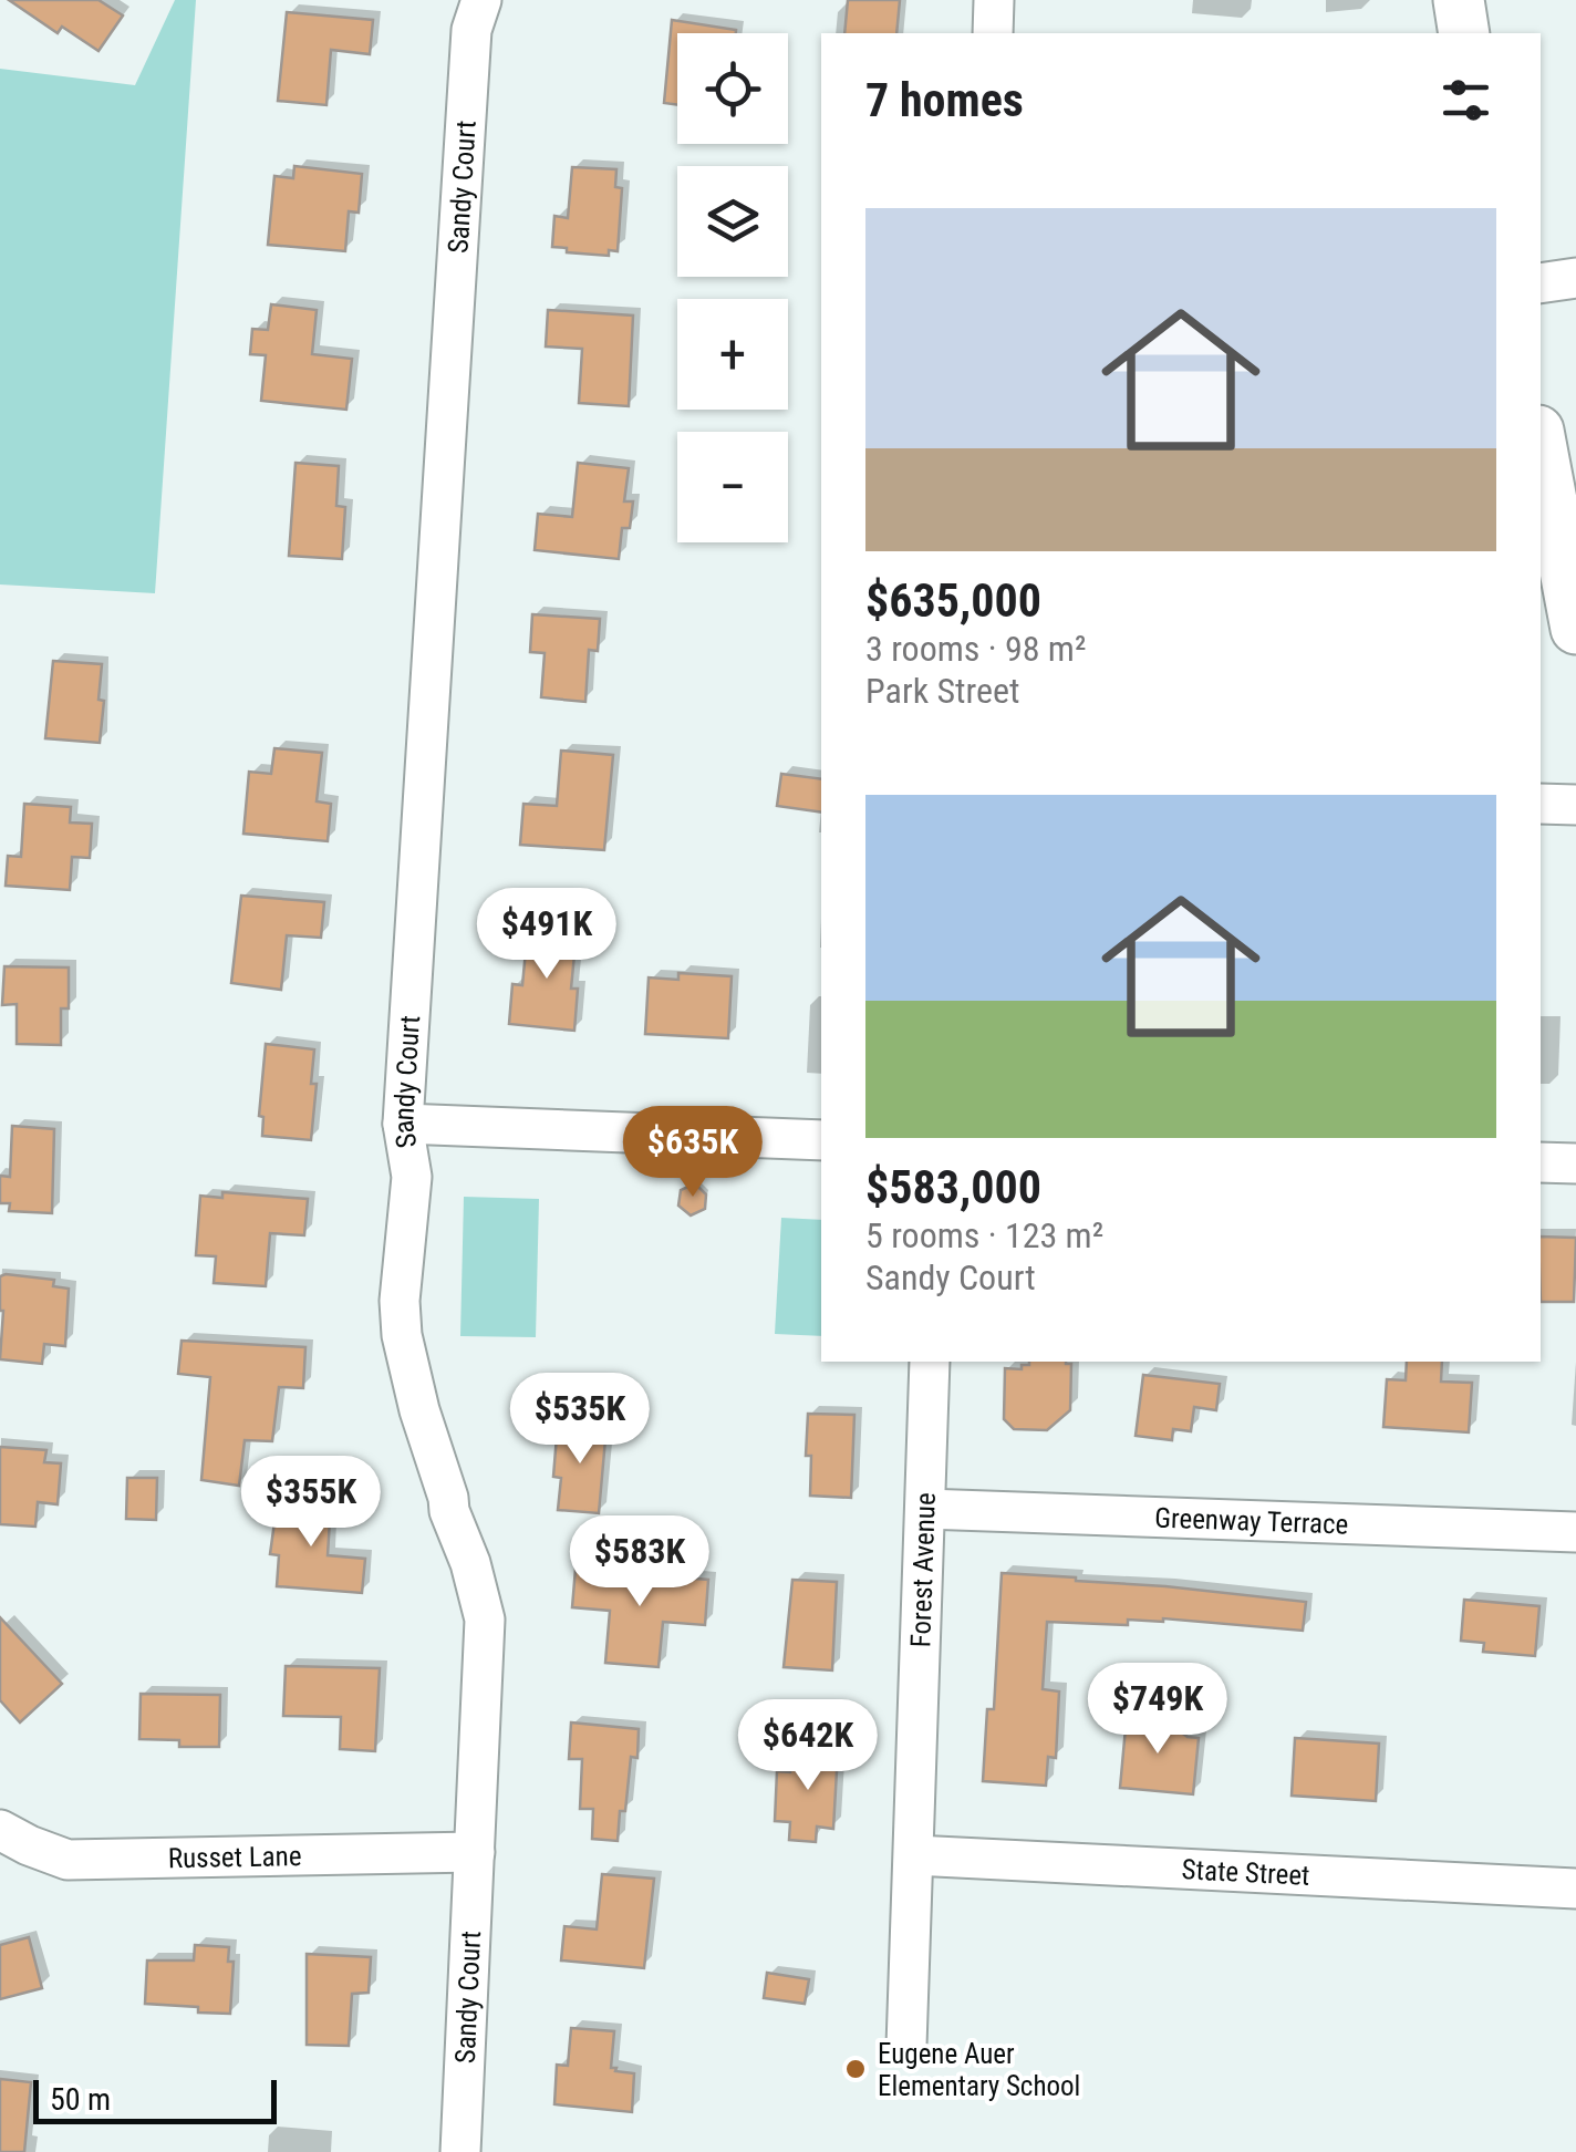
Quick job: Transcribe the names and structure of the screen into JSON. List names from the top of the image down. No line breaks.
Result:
{"streets":{"street":["Sandy Court","Greenway Terrace","Forest Avenue","Russet Lane","State Street"]},"crossings":[["Sandy Court","Russet Lane"],["Greenway Terrace","Forest Avenue"],["Forest Avenue","State Street"]],"places":["Eugene Auer Elementary School"],"scale_bar":"50 m","page":{"map_buttons":["+","−"],"heading":"7 homes","list":[{"name":"$635,000","note":"3 rooms · 98 m² · Park Street"},{"name":"$583,000","note":"5 rooms · 123 m² · Sandy Court"}],"price":["$491K","$635K","$535K","$355K","$583K","$749K","$642K"],"scale":"50 m"}}
